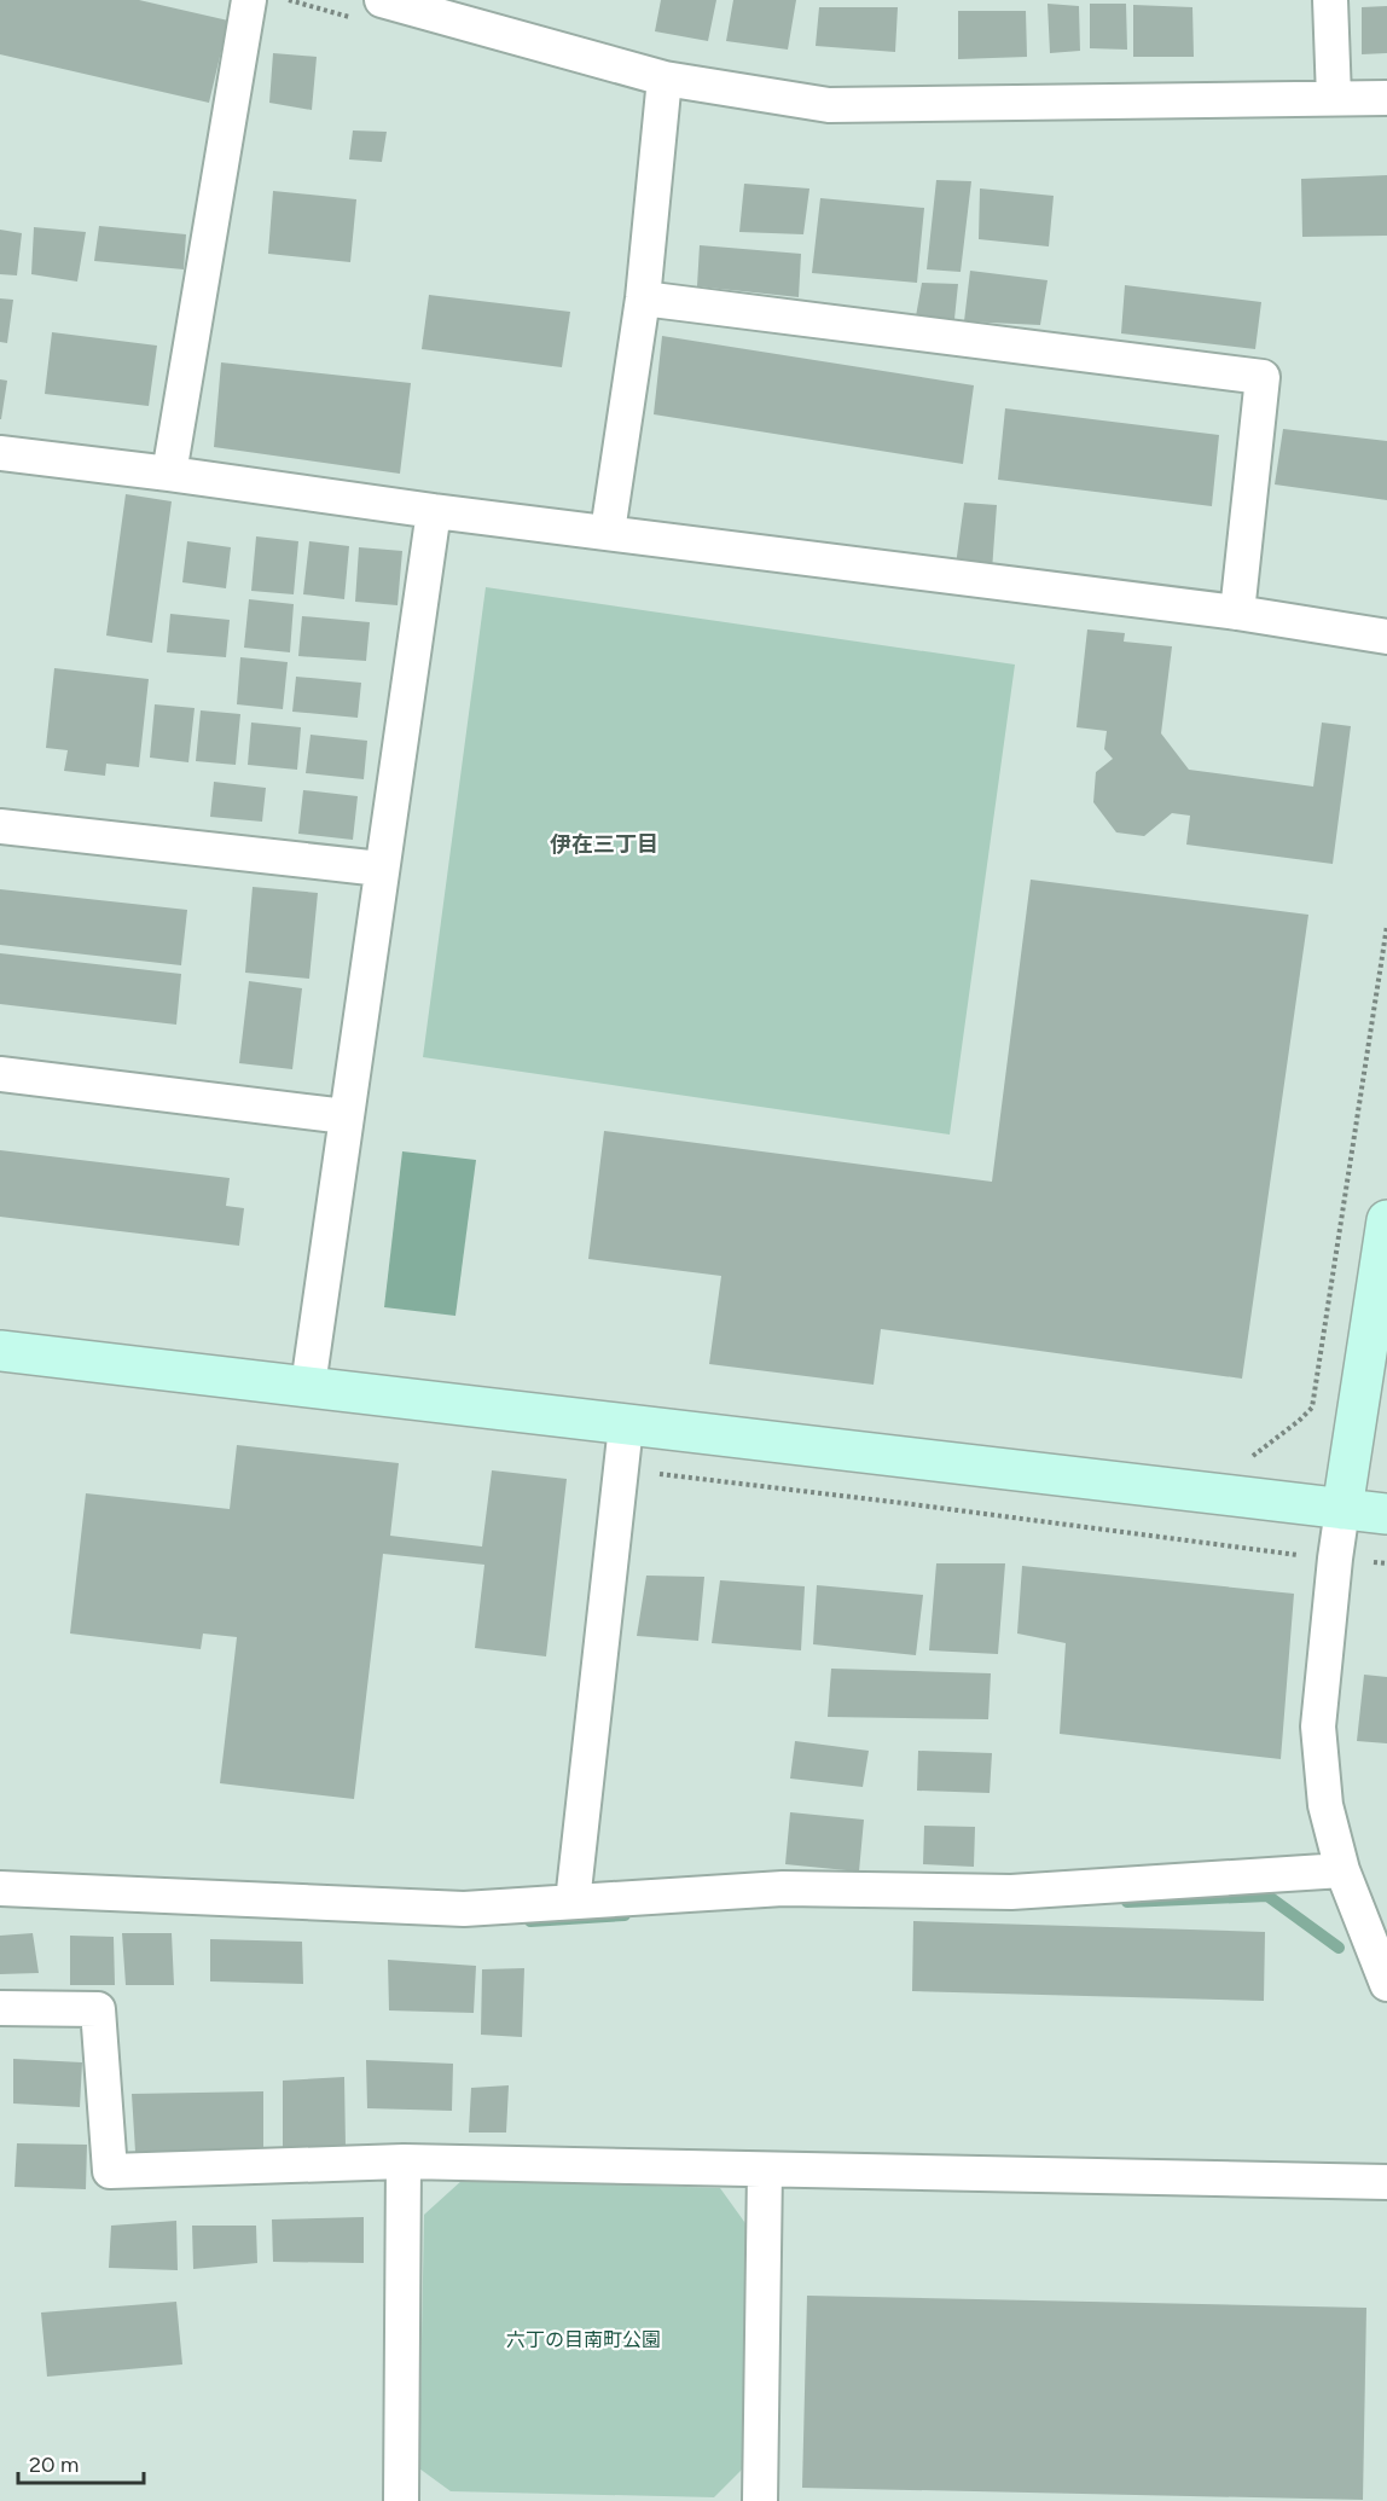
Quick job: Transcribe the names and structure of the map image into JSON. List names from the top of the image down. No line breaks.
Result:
{"districts":["伊在三丁目"],"parks":["六丁の目南町公園"],"scale_bar":"20 m"}
